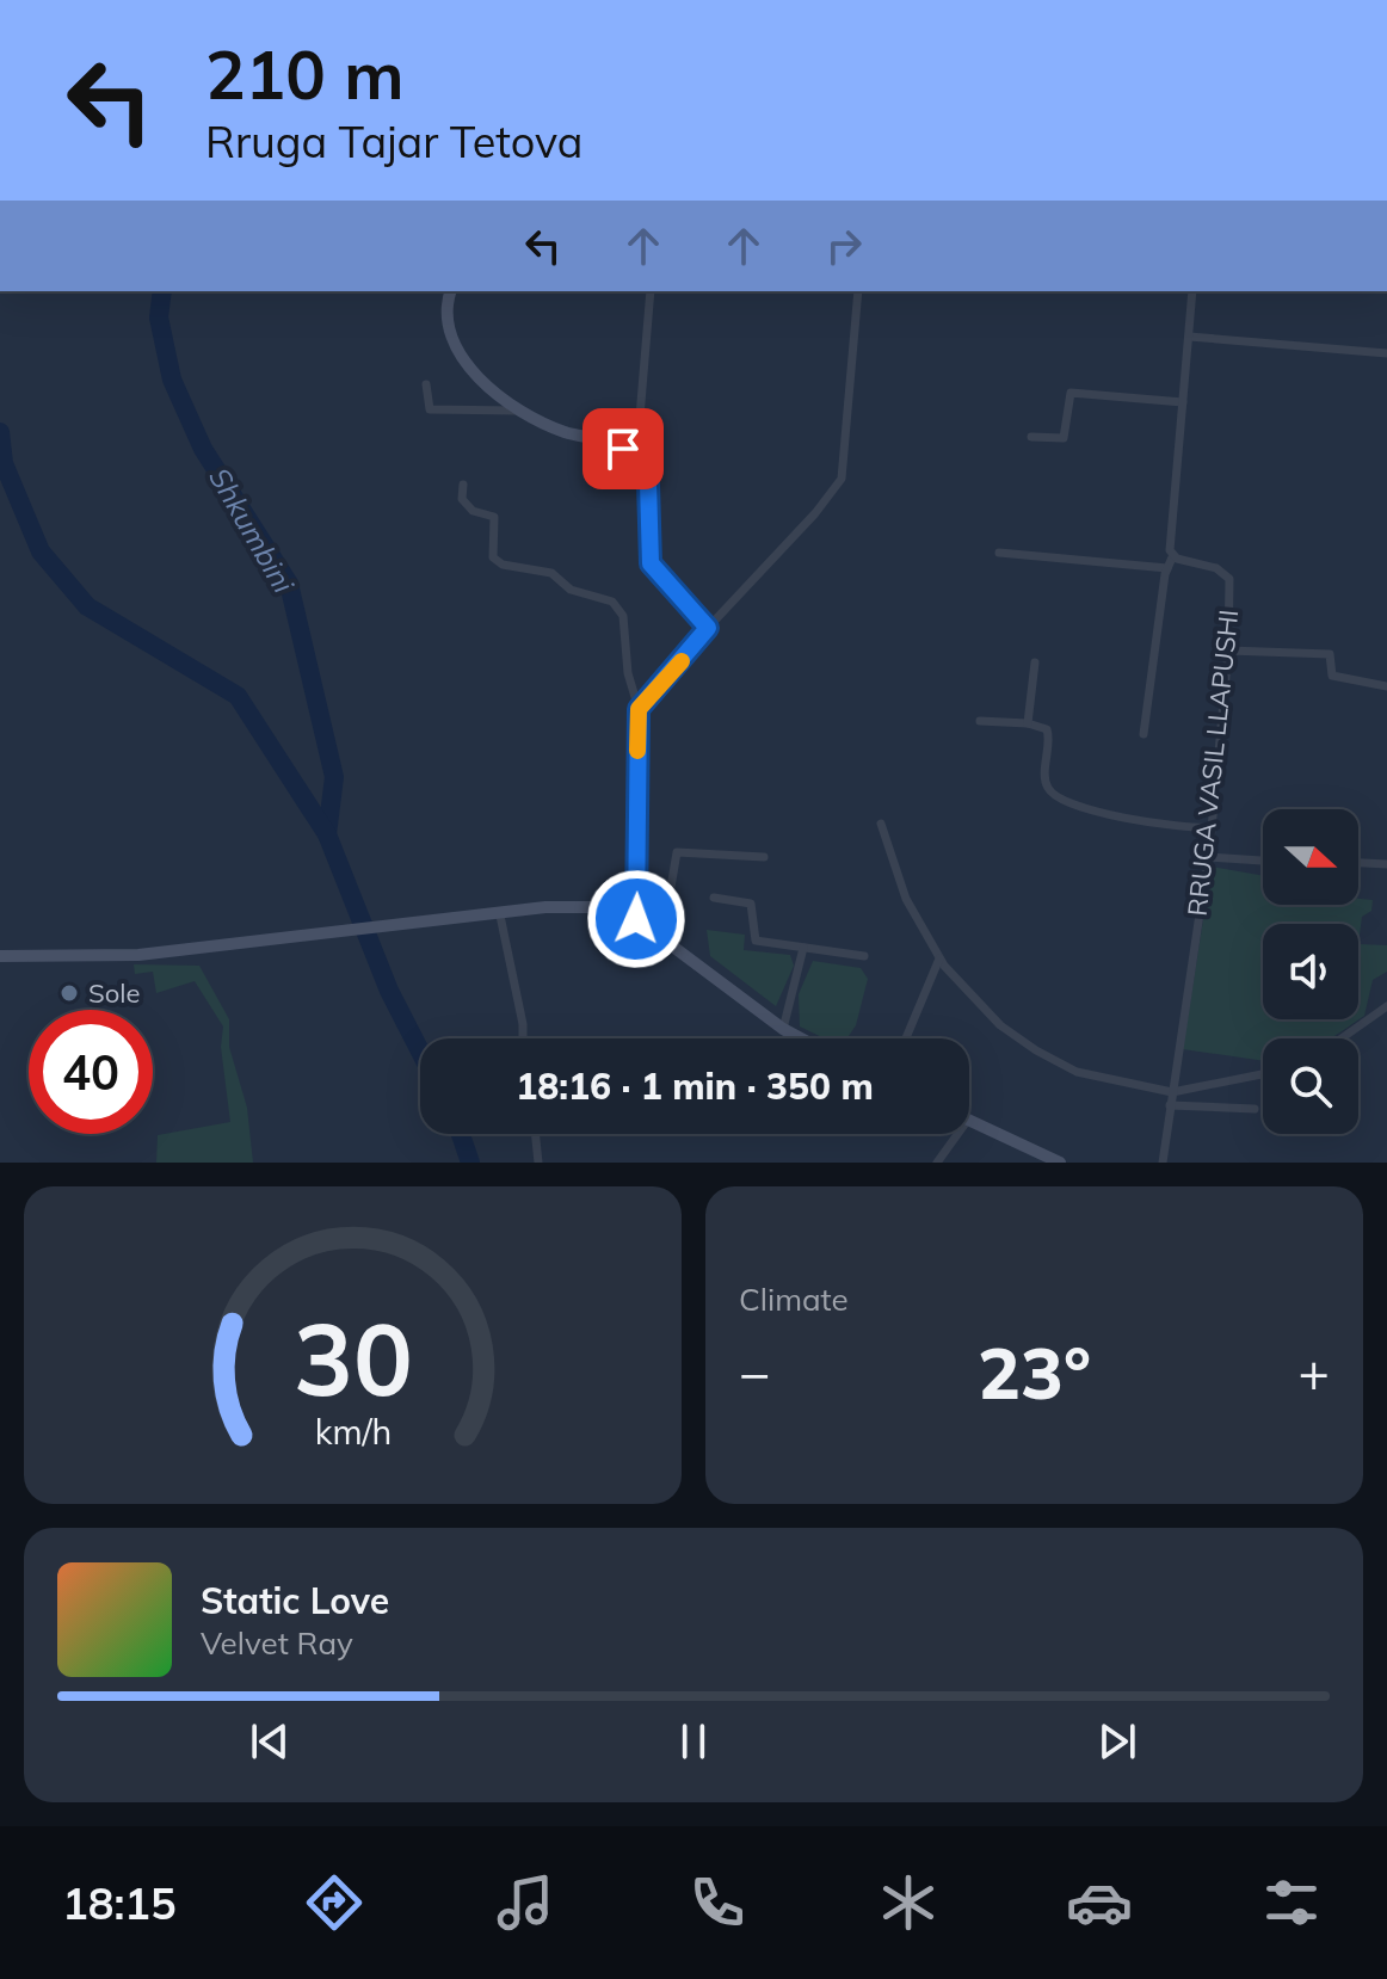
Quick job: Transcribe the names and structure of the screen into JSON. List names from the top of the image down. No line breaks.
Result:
{"streets":{"street":["RRUGA VASIL LLAPUSHI"]},"water":["Shkumbini"],"places":["Sole"],"north":"right","page":{"turn":["210 m","Rruga Tajar Tetova"],"limit":"40","trip":"18:16 · 1 min · 350 m","tile":"Climate","heat":["−","23°","+"],"song":["Static Love","Velvet Ray"],"tabs":"18:15","gauge":["30","km/h"]}}
